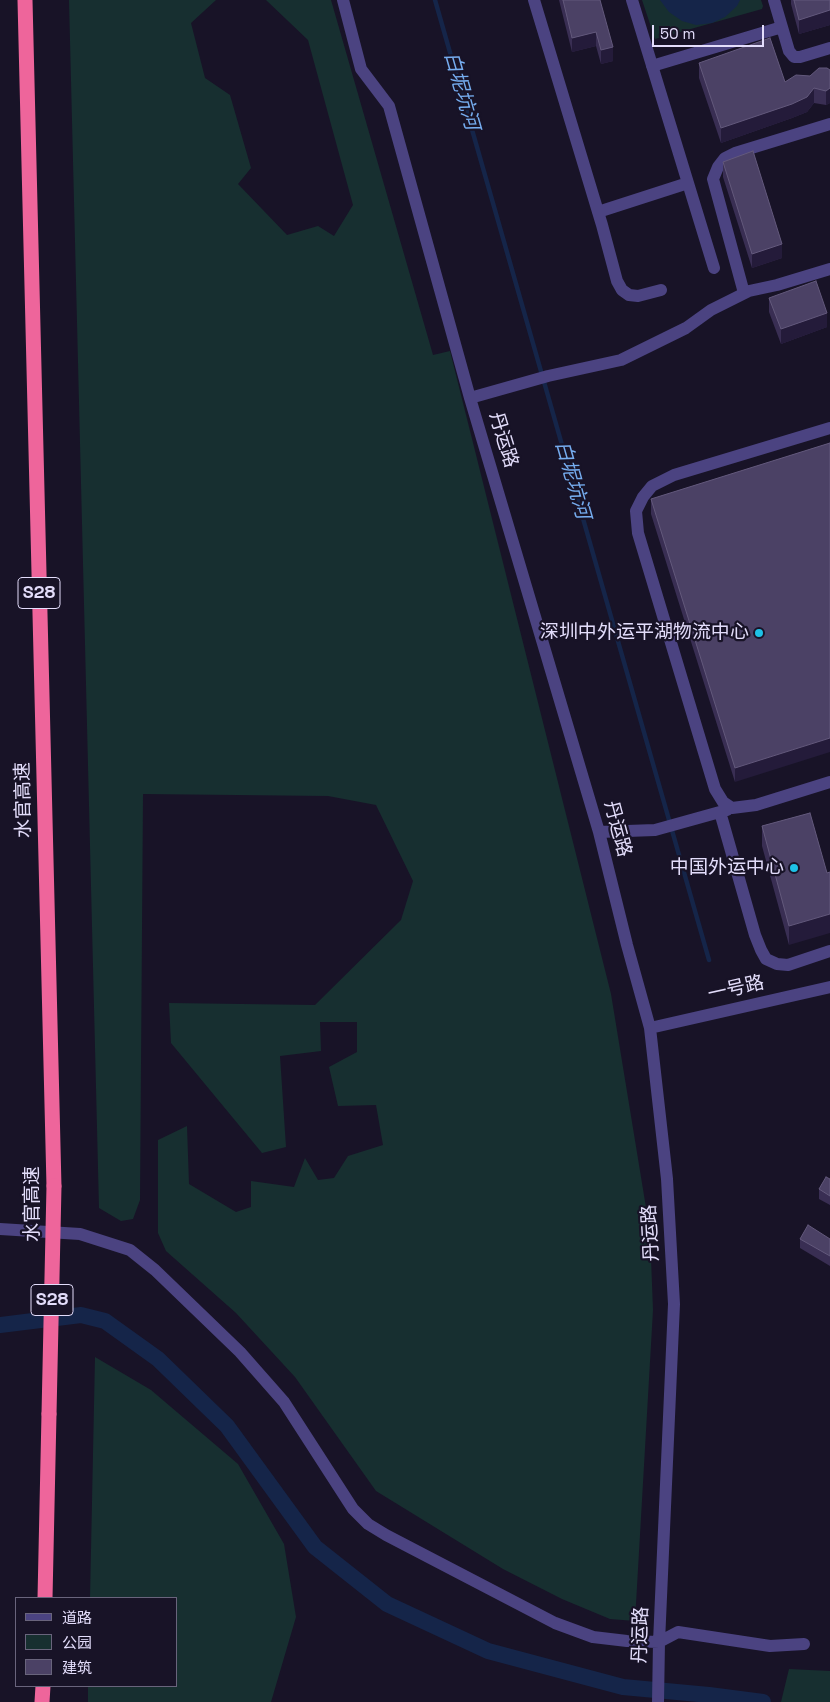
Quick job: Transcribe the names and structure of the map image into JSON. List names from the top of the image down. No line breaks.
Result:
{"streets":{"highway":["S28","水官高速"],"street":["丹运路","一号路"]},"crossings":[["丹运路","一号路"]],"water":["白坭坑河"],"places":["深圳中外运平湖物流中心","中国外运中心"],"legend":["道路","公园","建筑"],"scale_bar":"50 m"}
